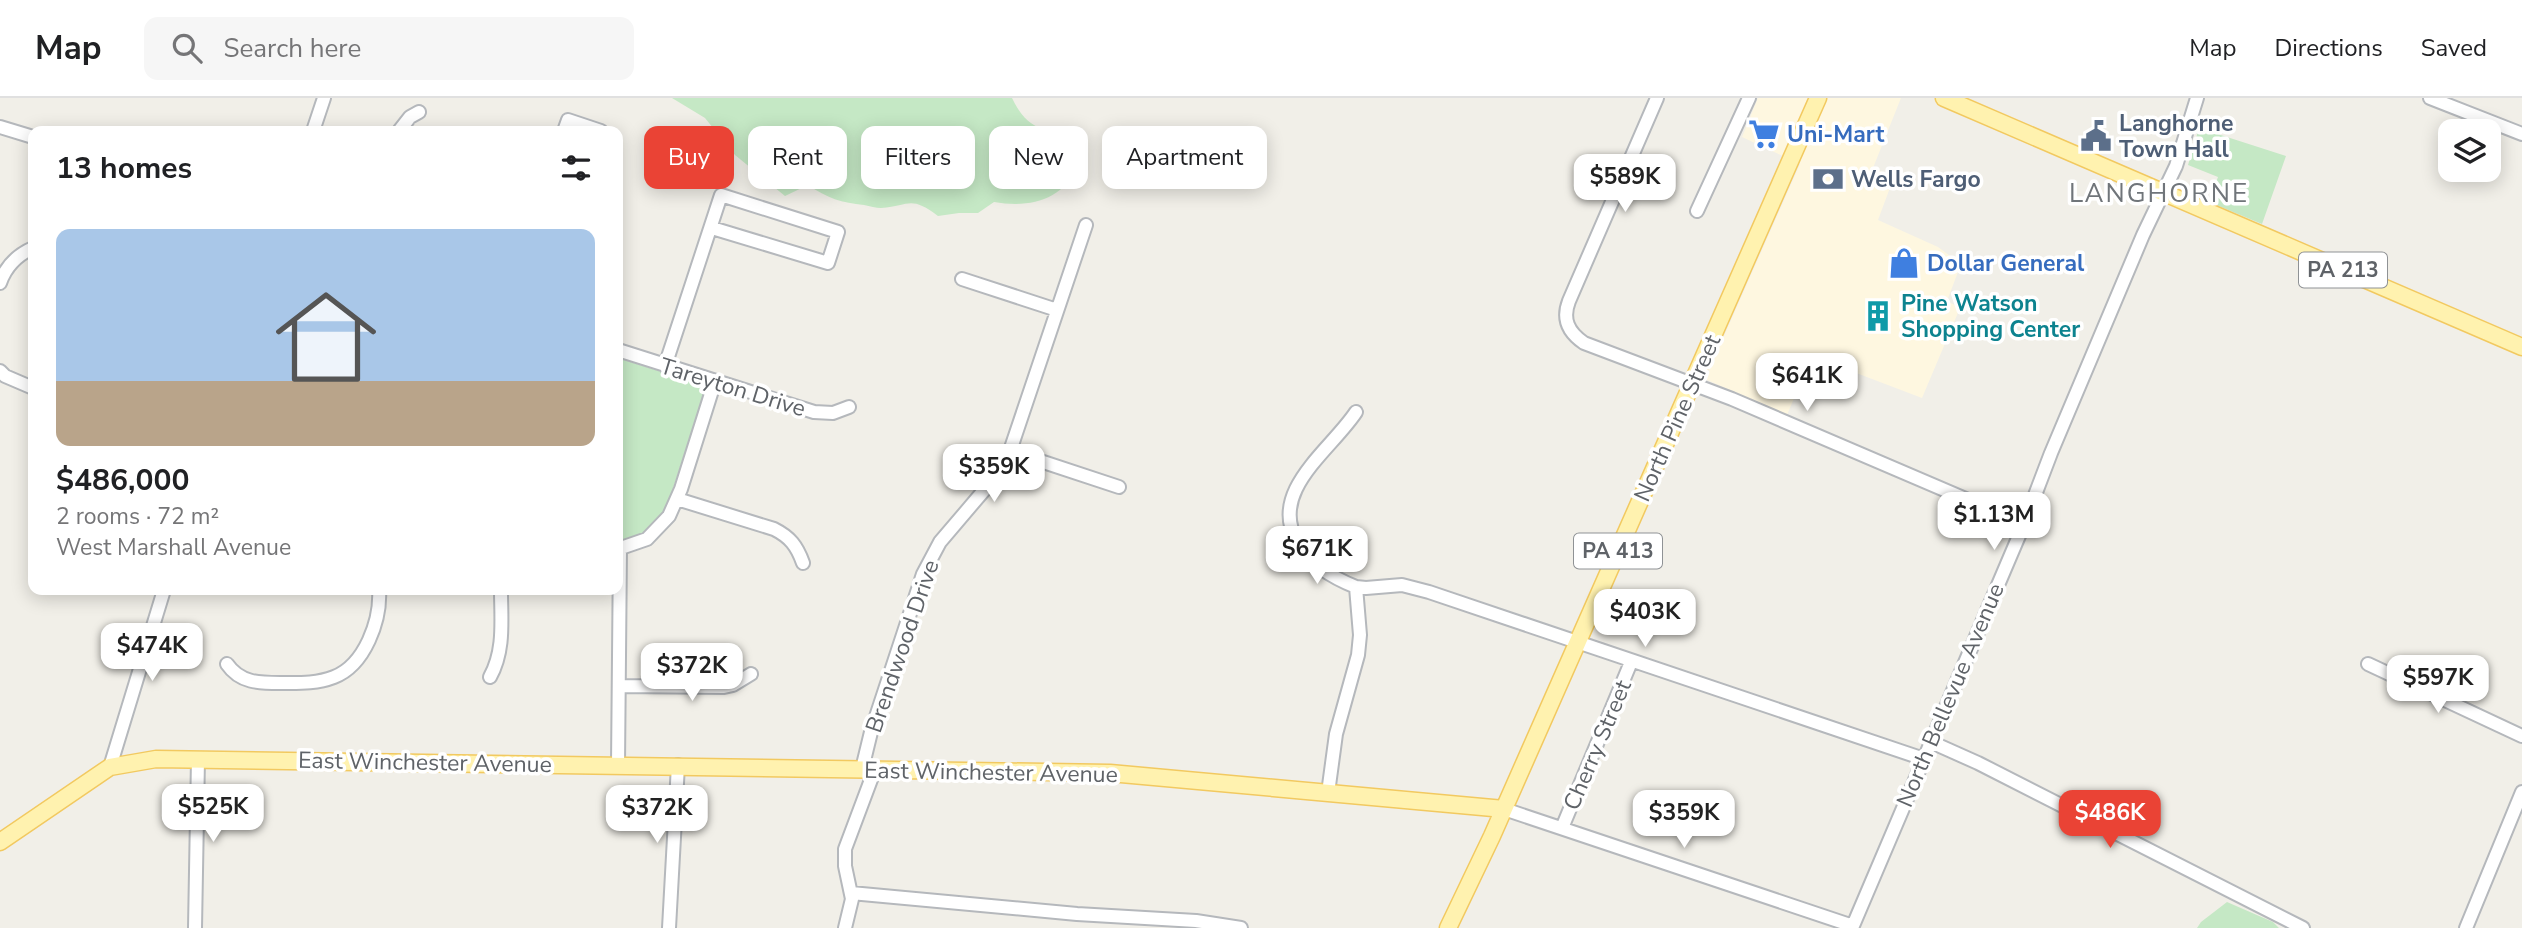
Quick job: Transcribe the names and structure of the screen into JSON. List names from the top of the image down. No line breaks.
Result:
{"streets":{"main road":["PA 213","North Pine Street","PA 413","East Winchester Avenue"],"street":["Tareyton Drive","Brendwood Drive","North Bellevue Avenue","Cherry Street"]},"crossings":[["PA 213","North Bellevue Avenue"],["North Pine Street","East Winchester Avenue"],["Brendwood Drive","East Winchester Avenue"],["North Bellevue Avenue","East Winchester Avenue"],["Cherry Street","East Winchester Avenue"]],"districts":["LANGHORNE"],"places":{"supermarket":["Uni-Mart"],"public building":["Langhorne Town Hall"],"bank":["Wells Fargo"],"shop":["Dollar General"],"building":["Pine Watson Shopping Center"]},"page":{"header":"Map","search":"Search here","nav":["Map","Directions","Saved"],"chip":["Buy","Rent","Filters","New","Apartment"],"heading":"13 homes","price":["$589K","$641K","$359K","$1.13M","$671K","$403K","$474K","$372K","$597K","$525K","$372K","$359K","$486K"],"list":[{"name":"$486,000","note":"2 rooms · 72 m² · West Marshall Avenue"}]}}
